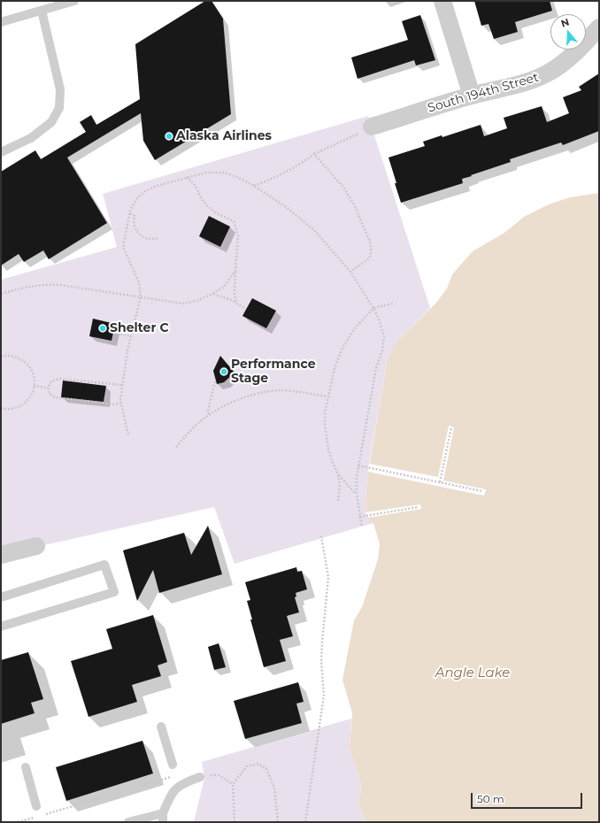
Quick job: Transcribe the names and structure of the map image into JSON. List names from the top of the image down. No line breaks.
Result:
{"streets":{"street":["South 194th Street"]},"water":["Angle Lake"],"places":["Alaska Airlines","Shelter C","Performance Stage"],"scale_bar":"50 m","north":"top"}
